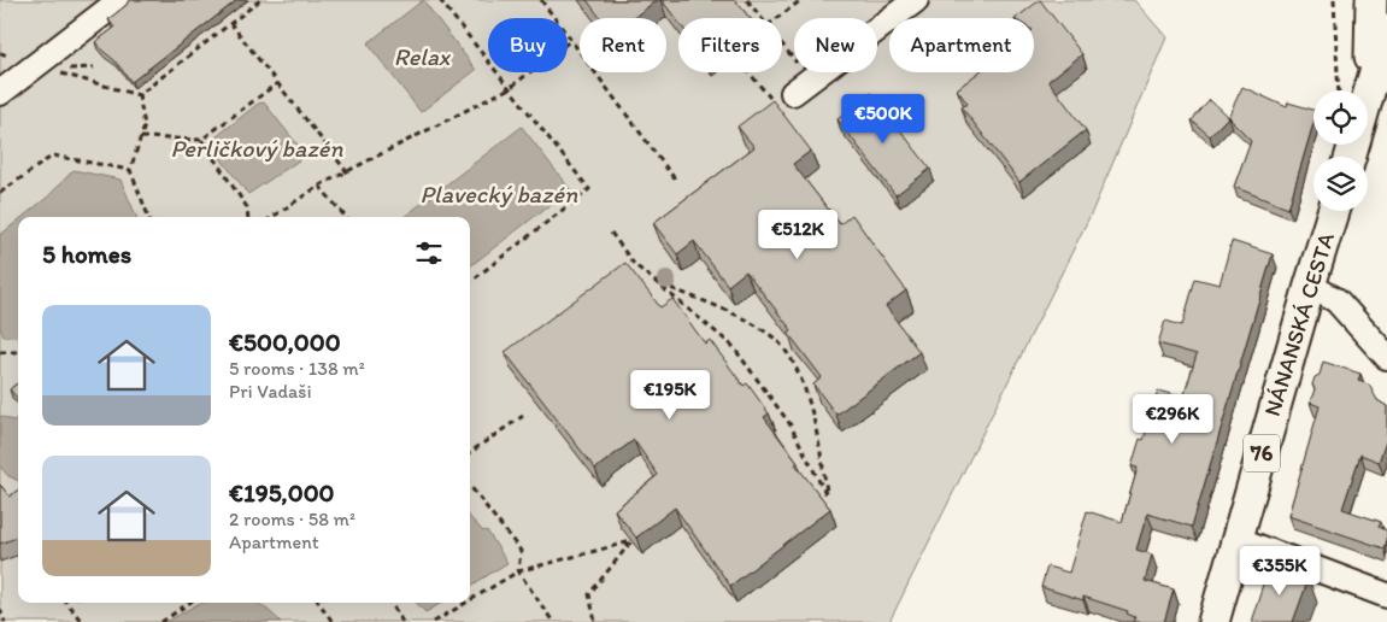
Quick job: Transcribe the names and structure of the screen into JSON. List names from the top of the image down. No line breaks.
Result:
{"streets":{"main road":["NÁNANSKÁ CESTA","76"]},"water":["Relax","Perličkový bazén","Plavecký bazén"],"page":{"chip":["Buy","Rent","Filters","New","Apartment"],"price":["€500K","€512K","€195K","€296K","€355K"],"heading":"5 homes","list":[{"name":"€500,000","note":"5 rooms · 138 m² · Pri Vadaši"},{"name":"€195,000","note":"2 rooms · 58 m² · Apartment"}]}}
